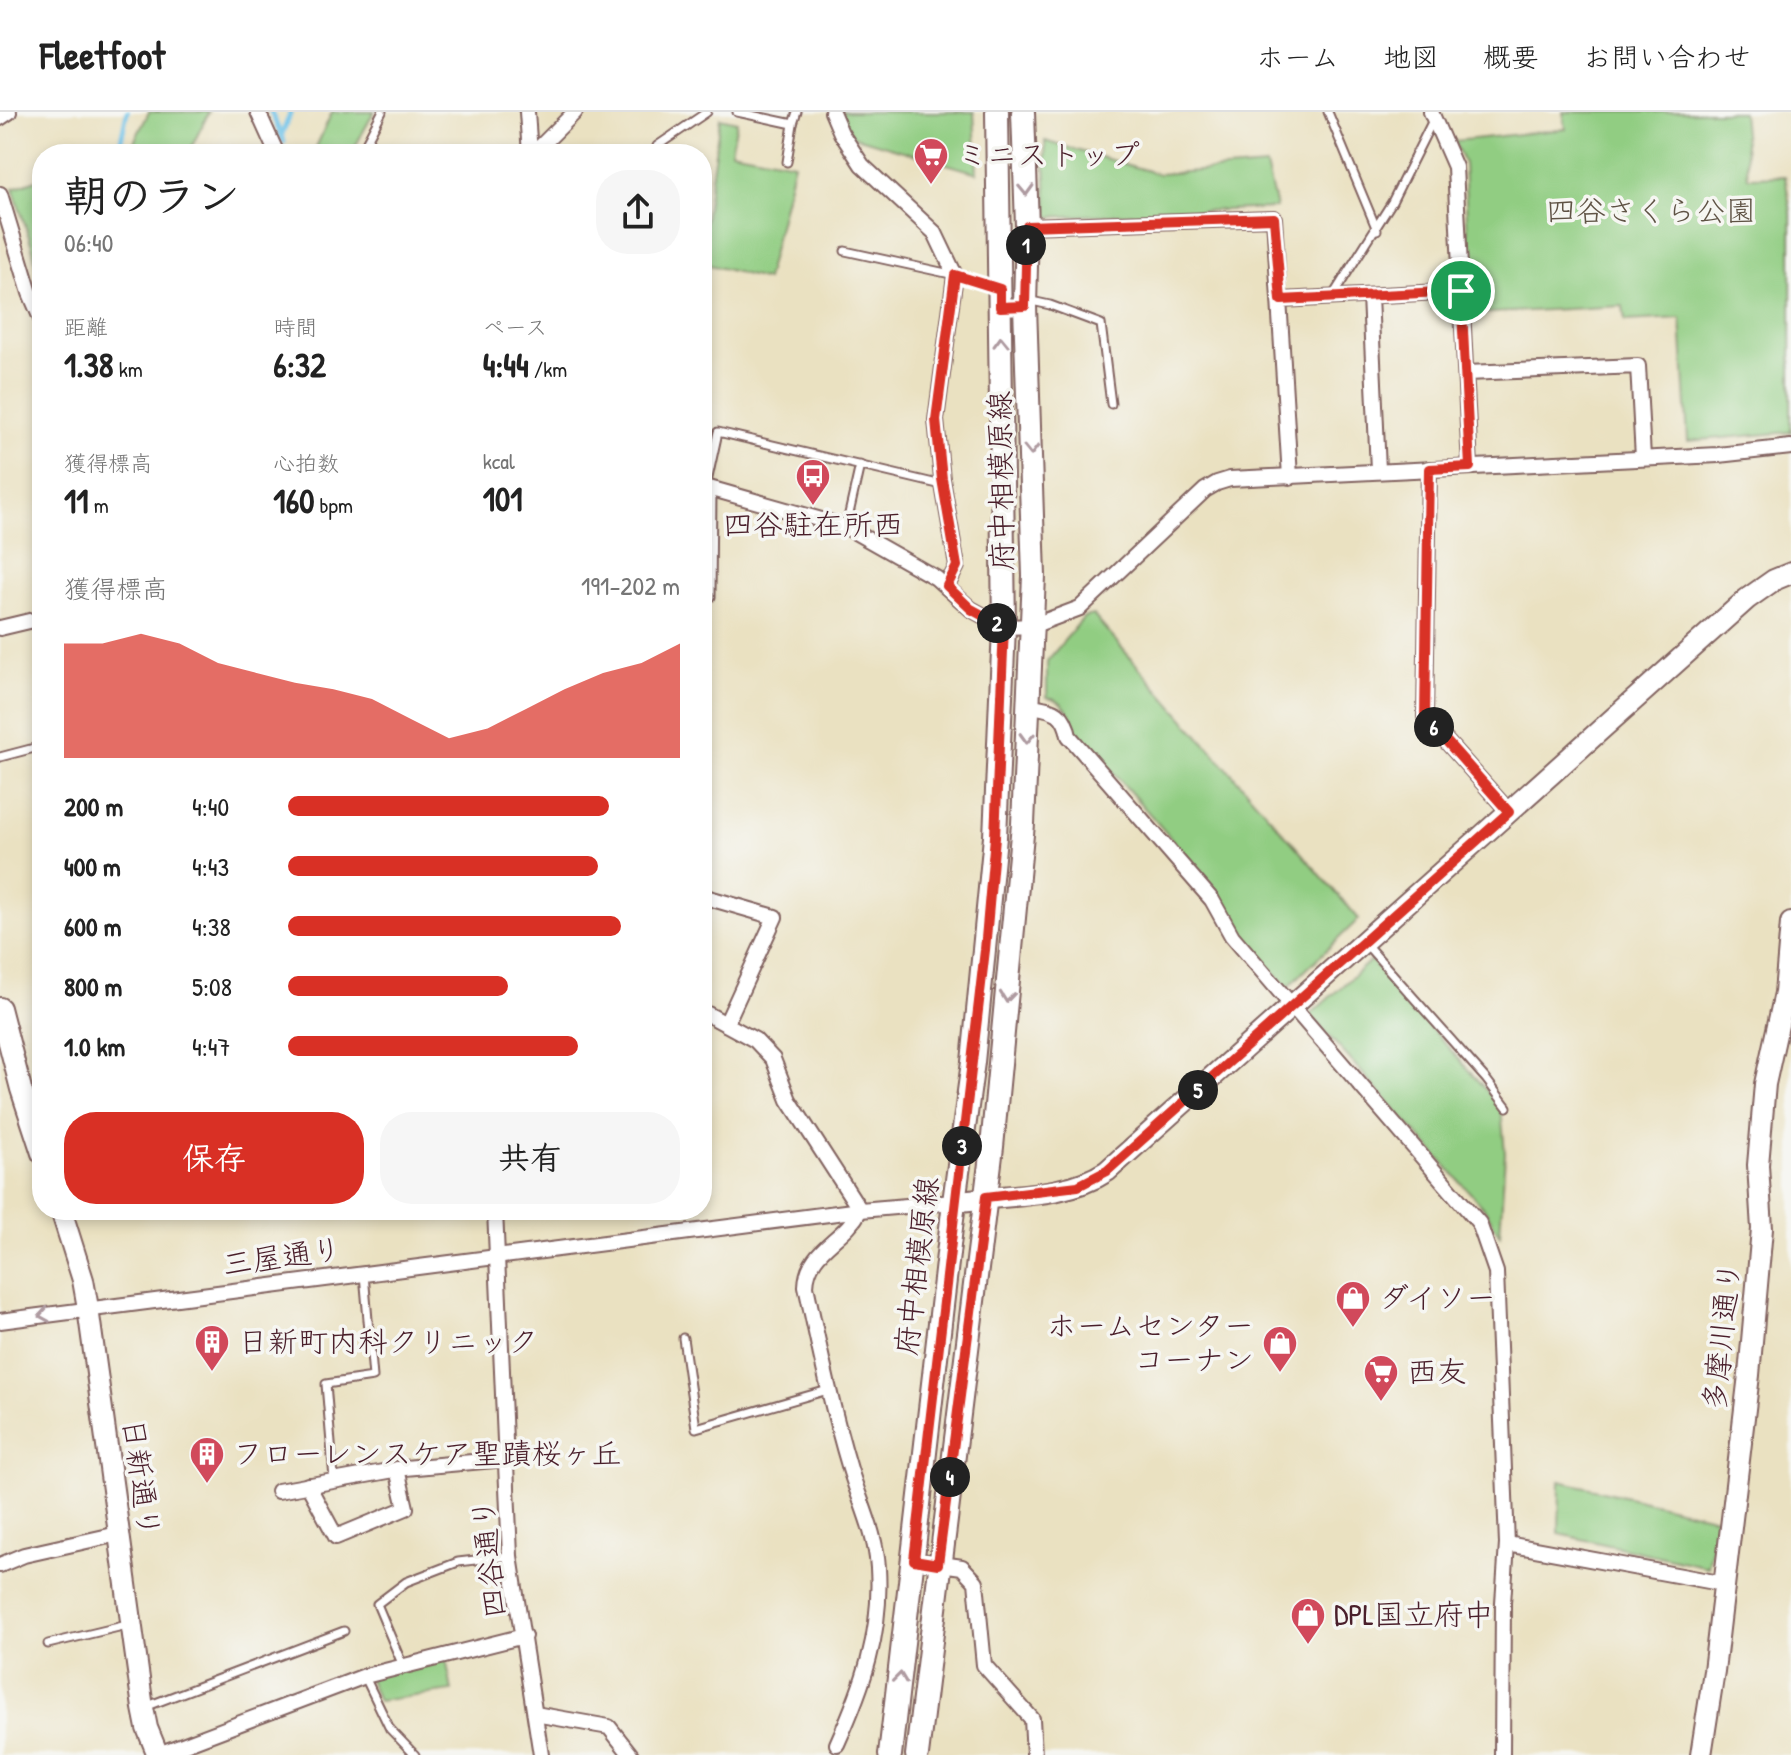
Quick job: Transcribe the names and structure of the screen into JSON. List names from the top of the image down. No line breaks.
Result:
{"streets":{"main road":["府中相模原線"],"street":["三屋通り","多摩川通り","日新通り","四谷通り"]},"crossings":[["府中相模原線","三屋通り"],["三屋通り","日新通り"],["三屋通り","四谷通り"]],"parks":["四谷さくら公園"],"places":{"supermarket":["ミニストップ","西友"],"bus stop":["四谷駐在所西"],"shop":["ダイソー","ホームセンター コーナン","DPL国立府中"],"building":["日新町内科クリニック","フローレンスケア聖蹟桜ヶ丘"]},"page":{"header":"Fleetfoot","nav":["ホーム","地図","概要","お問い合わせ"],"heading":["朝のラン","06:40"],"pins":["1","2","6","5","3","4"],"stats":[["距離","1.38 km"],["時間","6:32"],["ペース","4:44 /km"],["獲得標高","11 m"],["心拍数","160 bpm"],["kcal","101"]],"chart":["獲得標高","191–202 m"],"list":[{"name":"200 m","note":"4:40"},{"name":"400 m","note":"4:43"},{"name":"600 m","note":"4:38"},{"name":"800 m","note":"5:08"},{"name":"1.0 km","note":"4:47"}],"buttons":["保存","共有"]}}
